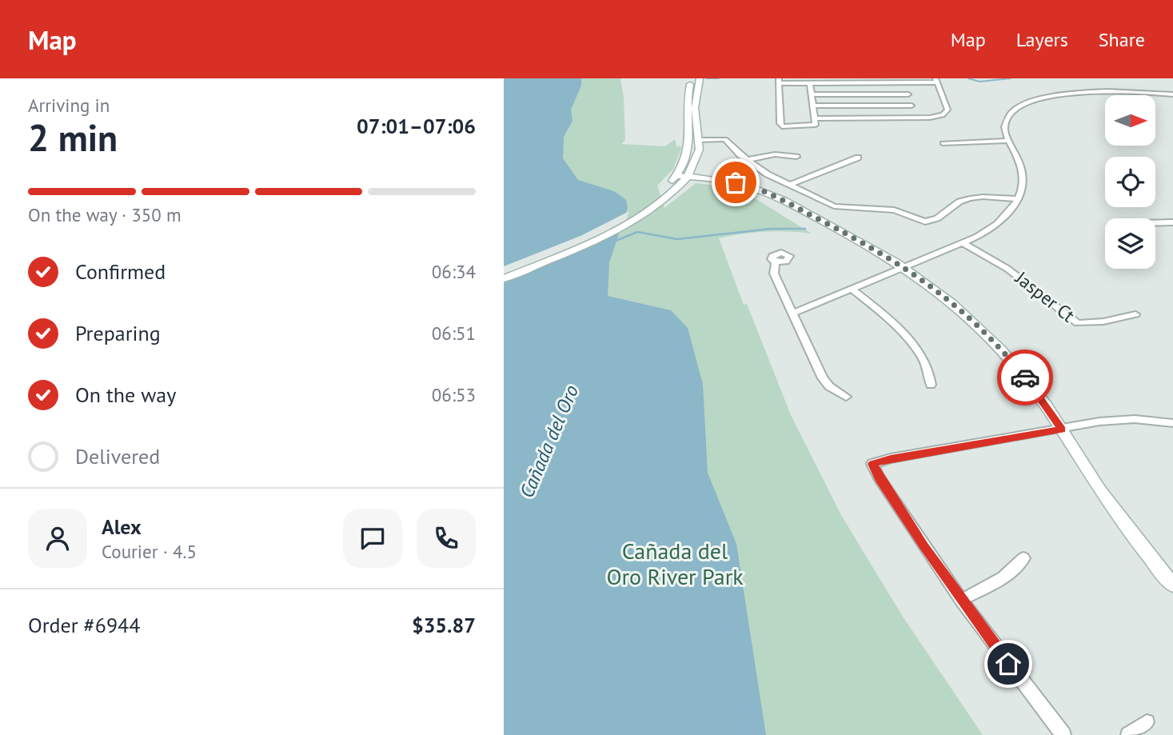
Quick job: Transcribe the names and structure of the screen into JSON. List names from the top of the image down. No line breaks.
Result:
{"streets":{"street":["Jasper Ct"]},"water":["Cañada del Oro"],"parks":["Cañada del Oro River Park"],"north":"right","page":{"header":"Map","nav":["Map","Layers","Share"],"heading":["2 min","Arriving in","07:01–07:06"],"panel":["Alex","Courier · 4.5","Order #6944","$35.87"],"bar":"On the way · 350 m","list":[["Confirmed","06:34"],["Preparing","06:51"],["On the way","06:53"],"Delivered"]}}
